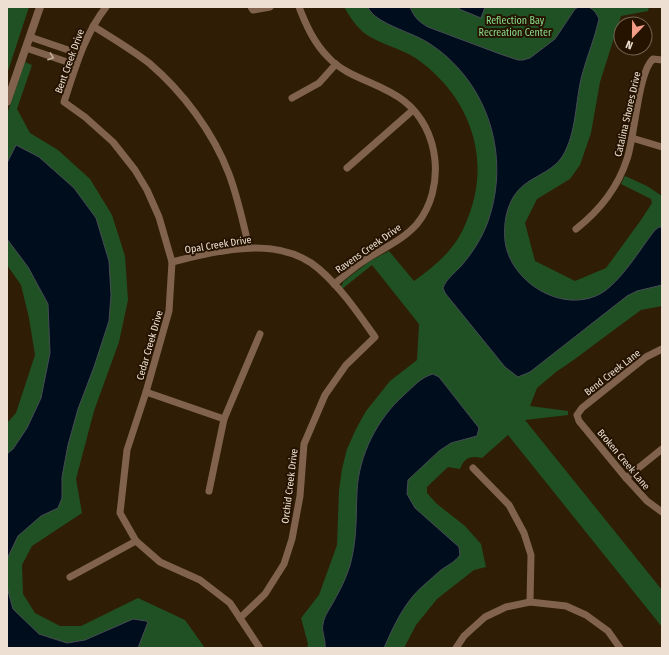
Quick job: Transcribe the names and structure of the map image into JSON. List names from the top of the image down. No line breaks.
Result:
{"streets":{"street":["Bent Creek Drive","Catalina Shores Drive","Opal Creek Drive","Ravens Creek Drive","Cedar Creek Drive","Bend Creek Lane","Broken Creek Lane","Orchid Creek Drive"]},"crossings":[["Bent Creek Drive","Cedar Creek Drive"],["Opal Creek Drive","Ravens Creek Drive"],["Opal Creek Drive","Cedar Creek Drive"],["Opal Creek Drive","Orchid Creek Drive"],["Cedar Creek Drive","Orchid Creek Drive"],["Bend Creek Lane","Broken Creek Lane"]],"parks":["Reflection Bay Recreation Center"],"north":"bottom"}
